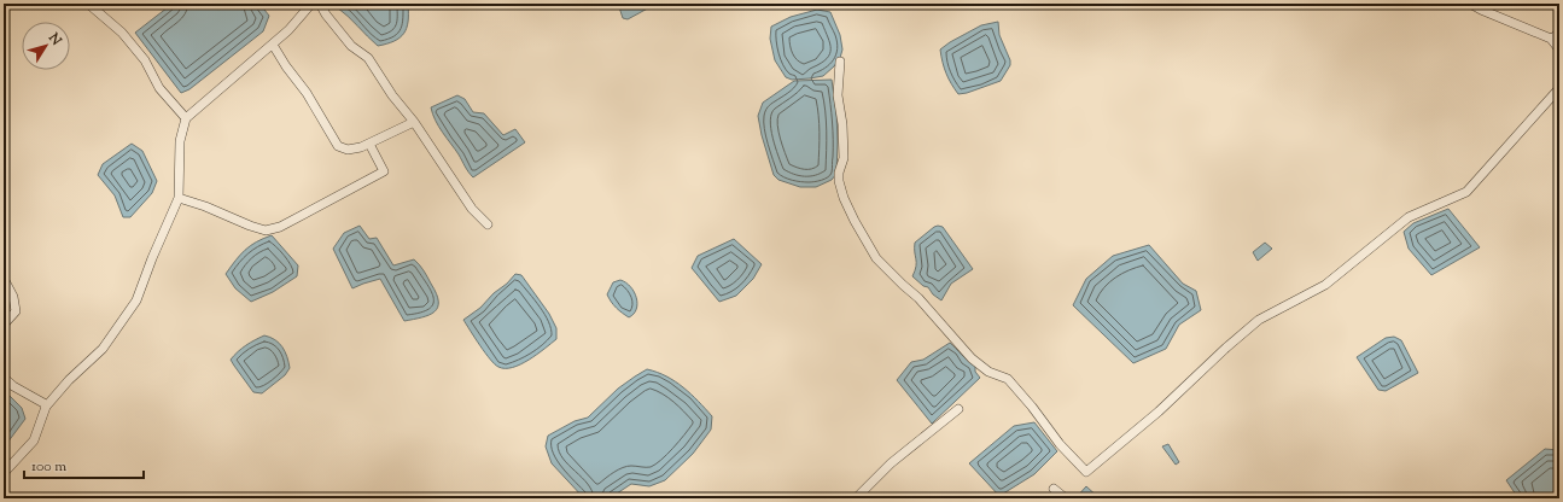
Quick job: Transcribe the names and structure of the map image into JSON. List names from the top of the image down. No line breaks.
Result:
{"scale_bar":"100 m","north":"top right"}
